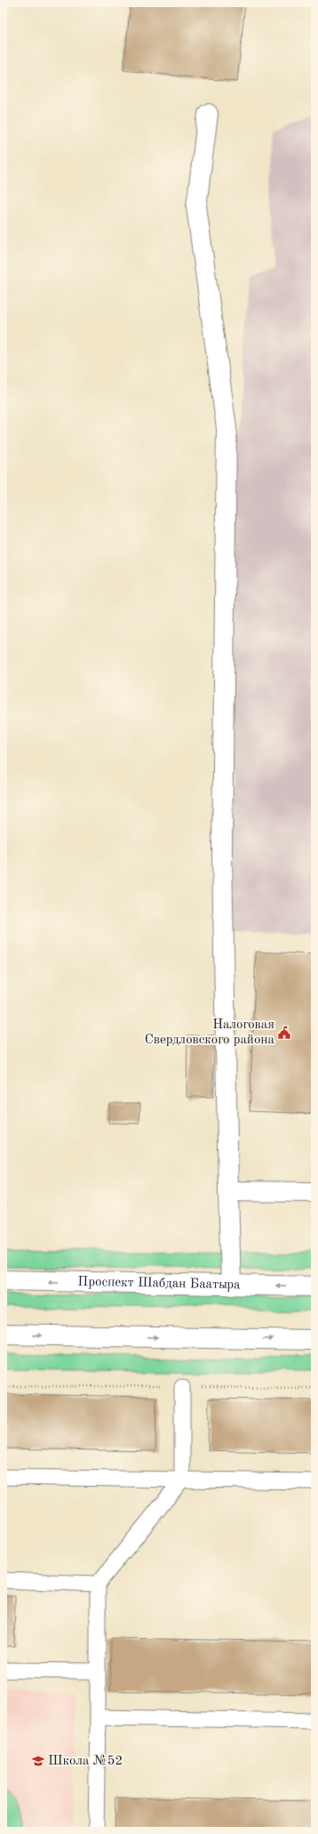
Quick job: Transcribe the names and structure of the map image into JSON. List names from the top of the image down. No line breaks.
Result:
{"streets":{"street":["Проспект Шабдан Баатыра"]},"places":{"public building":["Налоговая Свердловского района"],"school or university":["Школа №52"]}}
